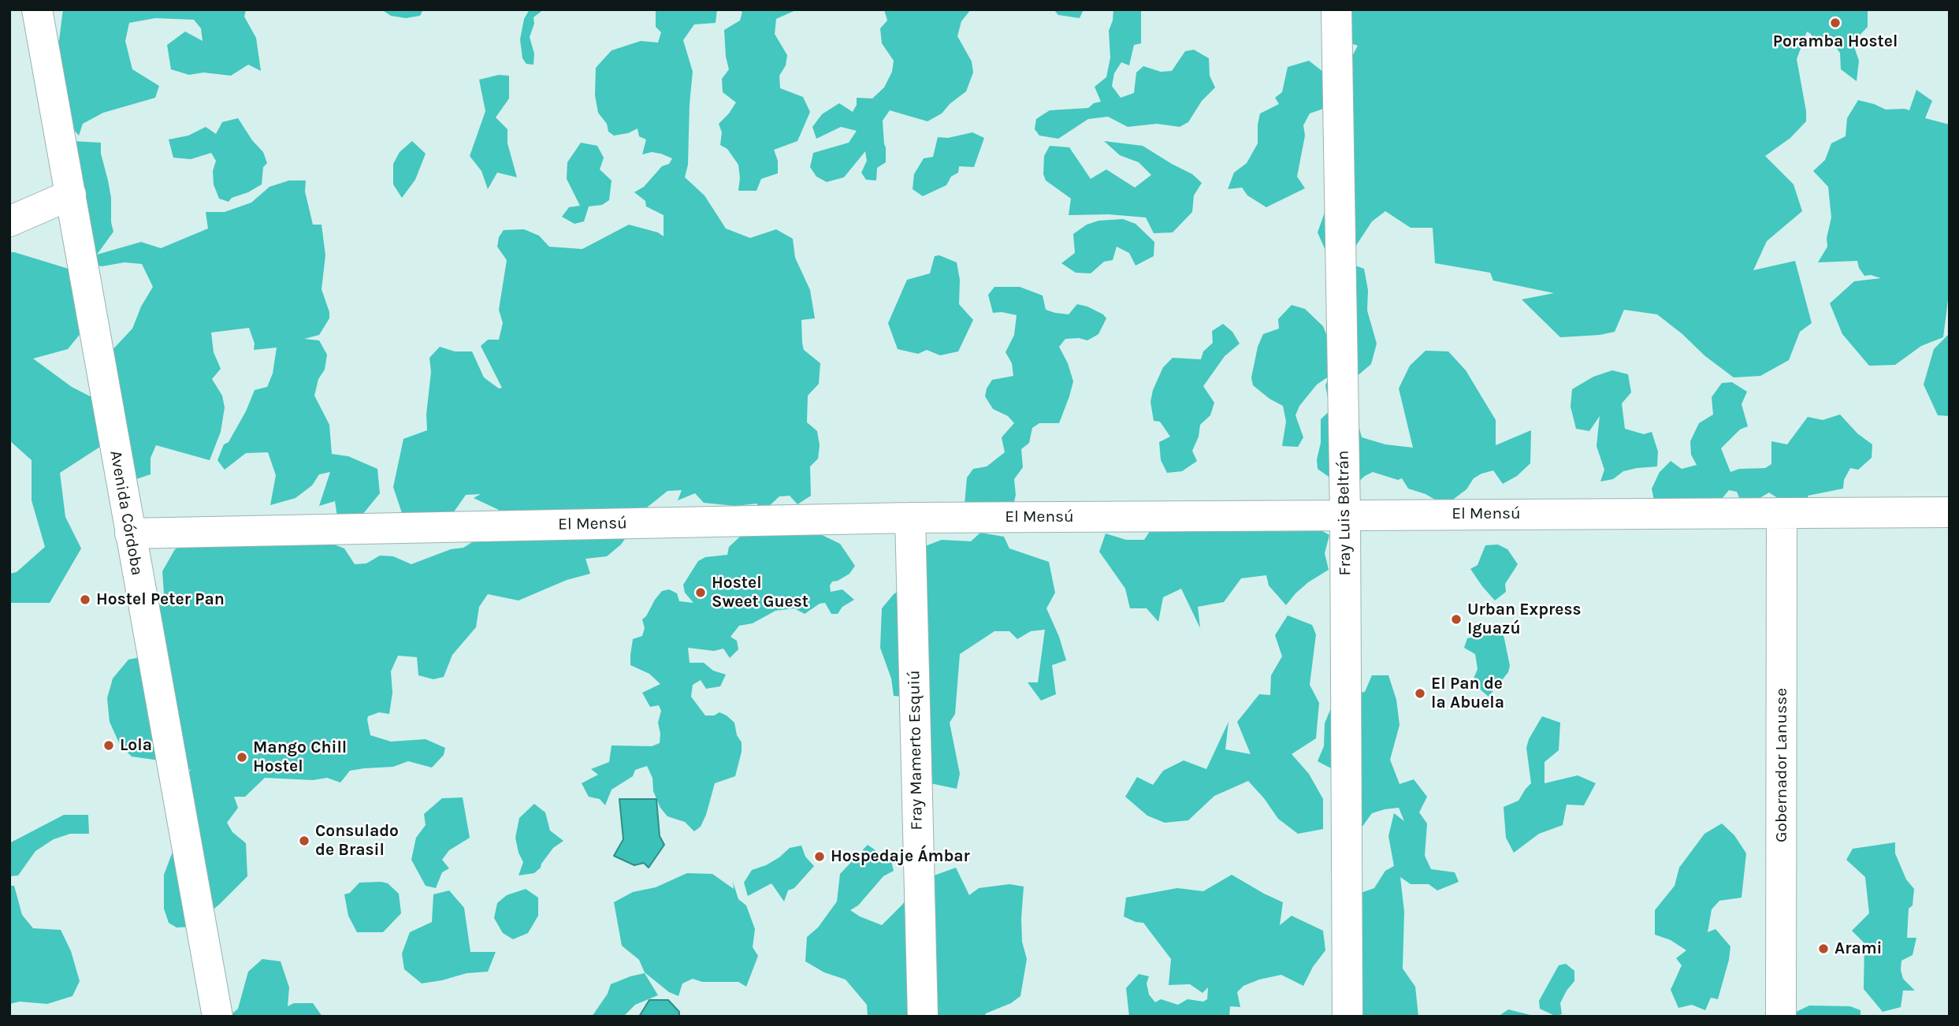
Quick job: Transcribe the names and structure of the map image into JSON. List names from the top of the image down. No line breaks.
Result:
{"streets":{"street":["Avenida Córdoba","Fray Luis Beltrán","El Mensú","Fray Mamerto Esquiú","Gobernador Lanusse"]},"crossings":[["Avenida Córdoba","El Mensú"],["Fray Luis Beltrán","El Mensú"],["El Mensú","Fray Mamerto Esquiú"],["El Mensú","Gobernador Lanusse"]],"places":["Poramba Hostel","Hostel Sweet Guest","Hostel Peter Pan","Urban Express Iguazú","El Pan de la Abuela","Lola","Mango Chill Hostel","Consulado de Brasil","Hospedaje Ámbar","Arami"]}
